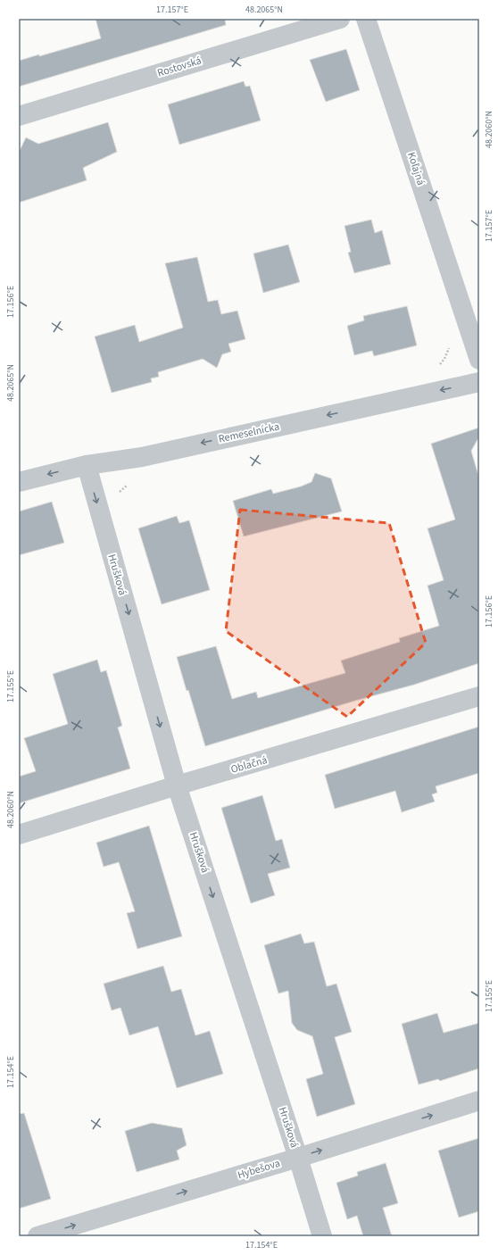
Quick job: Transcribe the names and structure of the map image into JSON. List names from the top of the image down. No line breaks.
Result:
{"streets":{"street":["Rostovská","Koľajná","Remeselnícka","Hrušková","Oblačná","Hybešova"]},"crossings":[["Remeselnícka","Hrušková"],["Hrušková","Oblačná"],["Hrušková","Hybešova"]],"one_way":["Remeselnícka","Hrušková","Hybešova"],"coordinates":["17.157°E","48.2065°N","48.2060°N","17.156°E","17.155°E","17.154°E"]}
